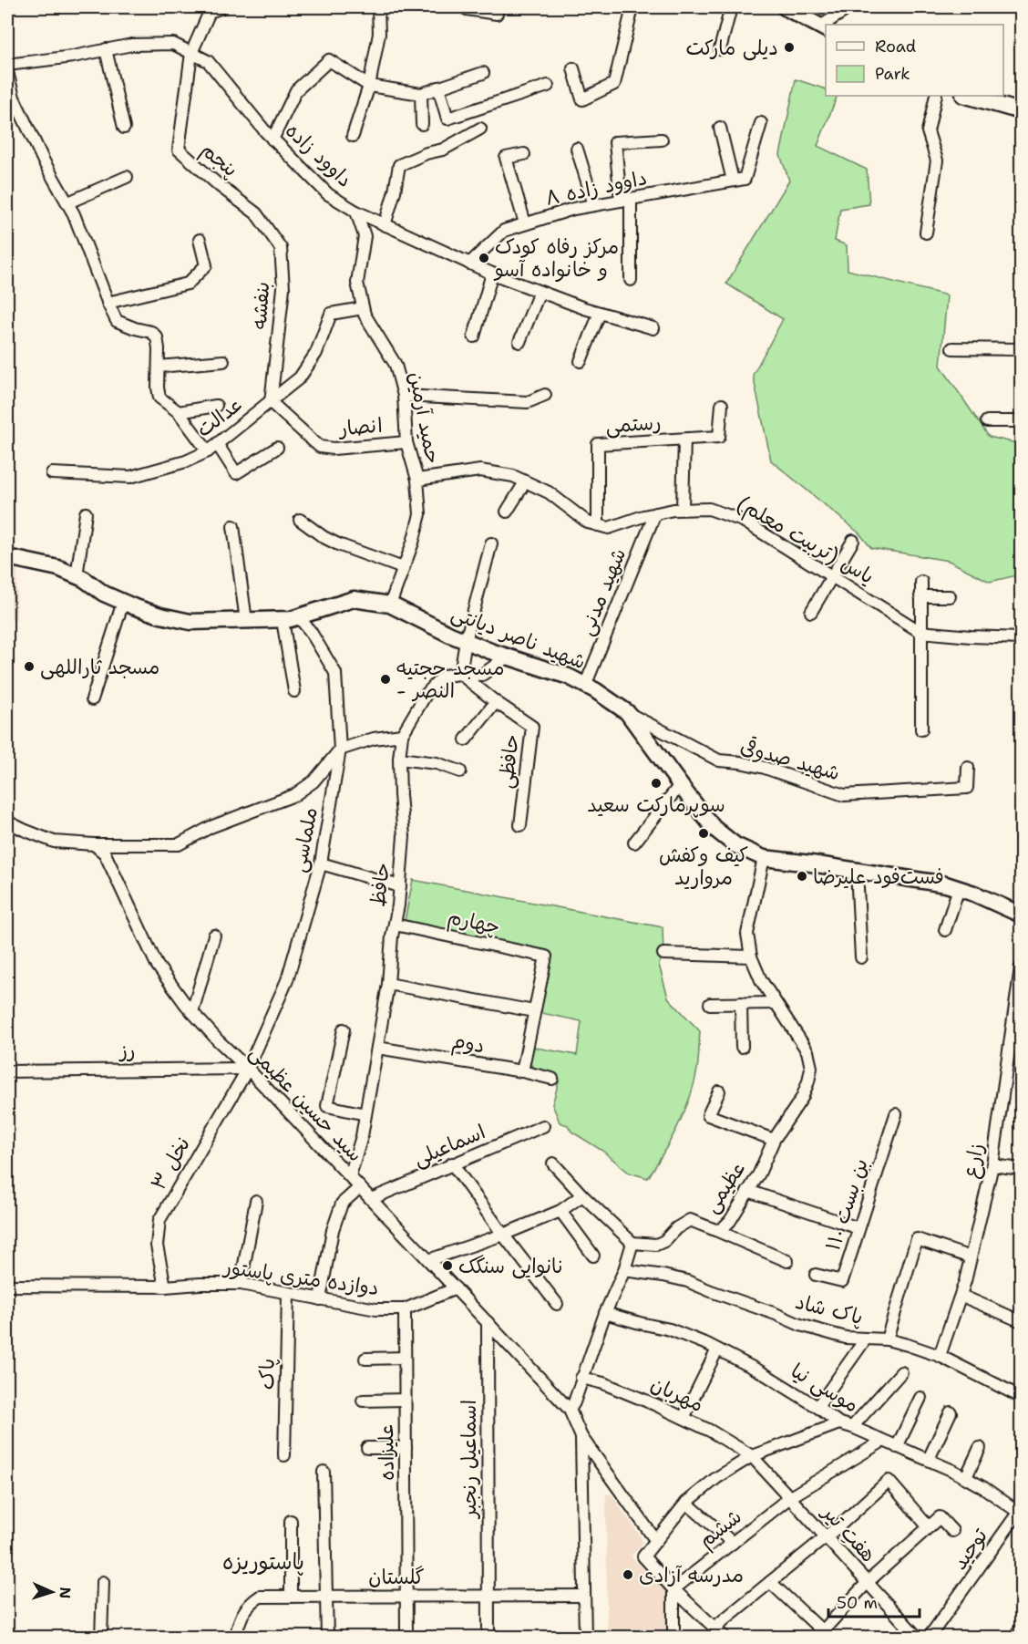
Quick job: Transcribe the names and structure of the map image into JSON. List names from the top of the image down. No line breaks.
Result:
{"streets":{"main road":["شهید ناصر دیانتی"],"street":["داوود زاده","پنجم","داوود زاده ۸","بنفشه","عدالت","حمید آرمین","رستمی","انصار","یاس (تربیت معلم)","شهید مدنی","شهید صدوقی","حافظی","ملماسی","حافظ","چهارم","دوم","رز","سید حسین عظیمی","اسماعیلی","زارع","نخل ۳","عظیمی","بن بست ۱۱۰","دوازده متری پاستور","پاک شاد","پاک","موسی نیا","مهربان","علیزاده","اسماعیل رنجبر","ششم","هفتِ تیر","توحید","گلستان"]},"crossings":[["داوود زاده","پنجم"],["داوود زاده","داوود زاده ۸"],["داوود زاده","حمید آرمین"],["پنجم","بنفشه"],["بنفشه","عدالت"],["بنفشه","انصار"],["عدالت","حمید آرمین"],["عدالت","انصار"],["حمید آرمین","انصار"],["حمید آرمین","شهید ناصر دیانتی"],["رستمی","یاس (تربیت معلم)"],["یاس (تربیت معلم)","شهید مدنی"],["شهید مدنی","شهید ناصر دیانتی"],["شهید ناصر دیانتی","شهید صدوقی"],["شهید ناصر دیانتی","ملماسی"],["شهید ناصر دیانتی","حافظ"],["حافظی","حافظ"],["ملماسی","رز"],["ملماسی","سید حسین عظیمی"],["ملماسی","نخل ۳"],["حافظ","چهارم"],["حافظ","دوم"],["حافظ","سید حسین عظیمی"],["رز","سید حسین عظیمی"],["رز","نخل ۳"],["سید حسین عظیمی","اسماعیلی"],["سید حسین عظیمی","نخل ۳"],["سید حسین عظیمی","دوازده متری پاستور"],["سید حسین عظیمی","اسماعیل رنجبر"],["زارع","پاک شاد"],["نخل ۳","دوازده متری پاستور"],["دوازده متری پاستور","پاک"],["دوازده متری پاستور","علیزاده"],["موسی نیا","ششم"],["موسی نیا","توحید"],["مهربان","هفتِ تیر"],["علیزاده","گلستان"],["اسماعیل رنجبر","گلستان"],["ششم","هفتِ تیر"]],"districts":["پاستوریزه"],"places":["دیلی مارکت","مرکز رفاه کودک و خانواده آسو","مسجد ثاراللهی","مسجد حجتیه - النصر","سوپرمارکت سعید","کیف و‌کفش مروارید","فست‌فود علیرضا","نانوایی سنگک","مدرسه آزادی"],"legend":["Road","Park"],"scale_bar":"50 m","north":"right"}
